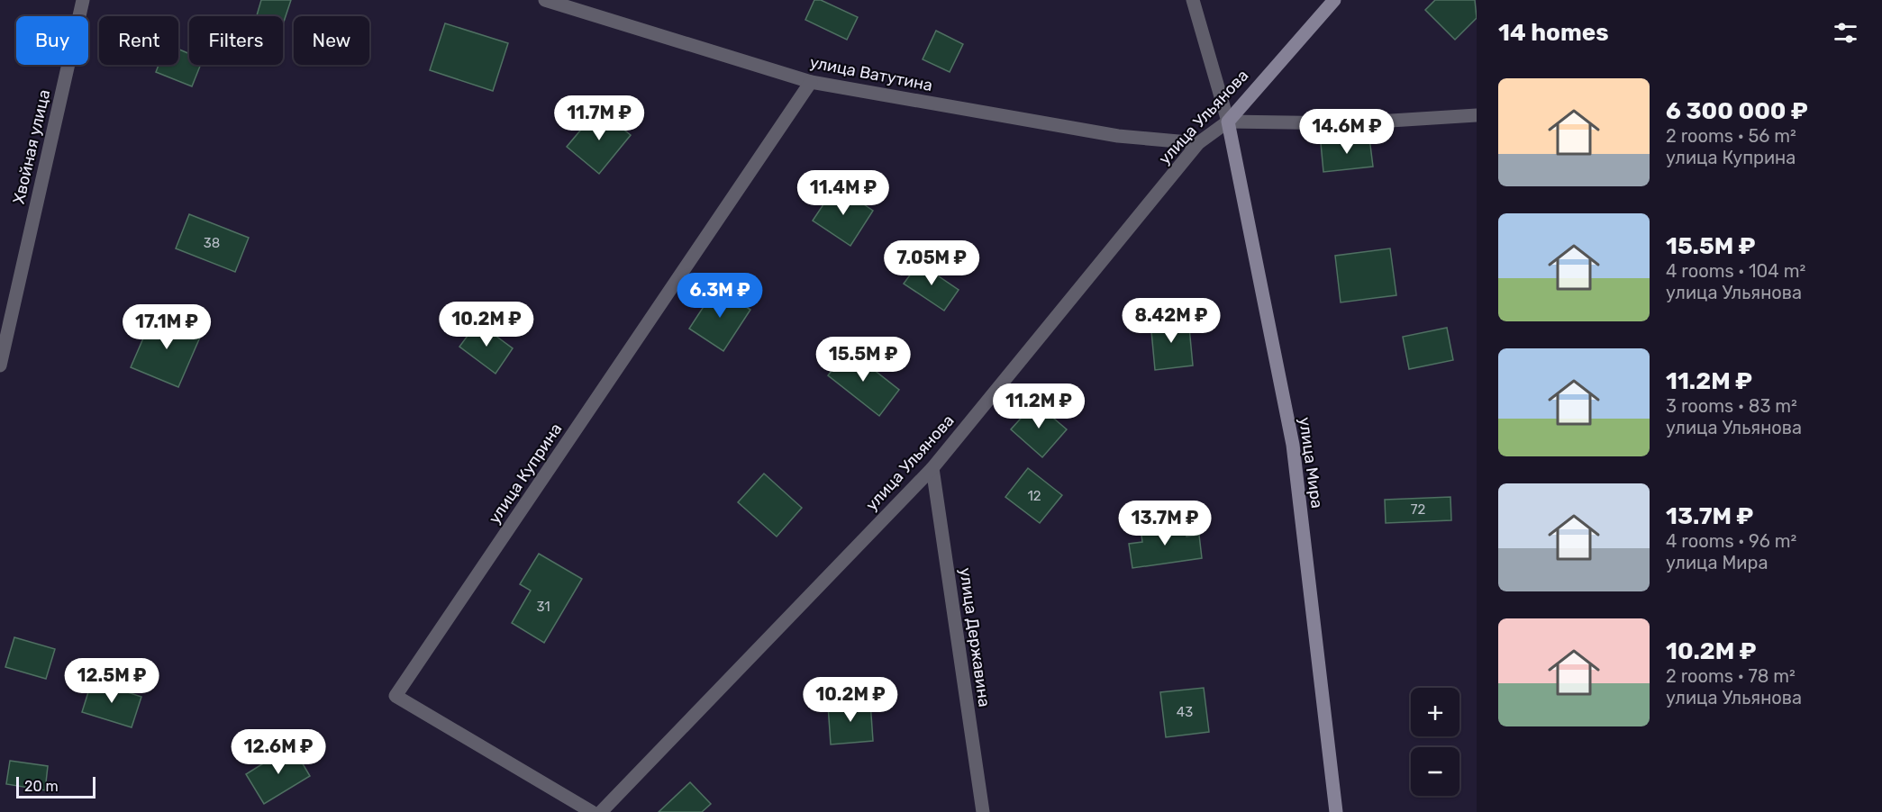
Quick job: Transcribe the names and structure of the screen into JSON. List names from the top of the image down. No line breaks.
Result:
{"streets":{"street":["улица Ватутина","улица Ульянова","Хвойная улица","улица Мира","улица Куприна","улица Державина"]},"crossings":[["улица Ватутина","улица Ульянова"],["улица Ватутина","улица Куприна"],["улица Ульянова","улица Мира"],["улица Ульянова","улица Державина"]],"house_numbers":["38","12","72","31","43"],"scale_bar":"20 m","page":{"heading":"14 homes","chip":["Buy","Rent","Filters","New"],"list":[{"name":"6 300 000 ₽","note":"2 rooms · 56 m² · улица Куприна"},{"name":"15.5M ₽","note":"4 rooms · 104 m² · улица Ульянова"},{"name":"11.2M ₽","note":"3 rooms · 83 m² · улица Ульянова"},{"name":"13.7M ₽","note":"4 rooms · 96 m² · улица Мира"},{"name":"10.2M ₽","note":"2 rooms · 78 m² · улица Ульянова"}],"price":["11.7M ₽","14.6M ₽","11.4M ₽","7.05M ₽","6.3M ₽","8.42M ₽","10.2M ₽","17.1M ₽","15.5M ₽","11.2M ₽","13.7M ₽","12.5M ₽","10.2M ₽","12.6M ₽"],"map_buttons":["+","−"],"scale":"20 m"}}
